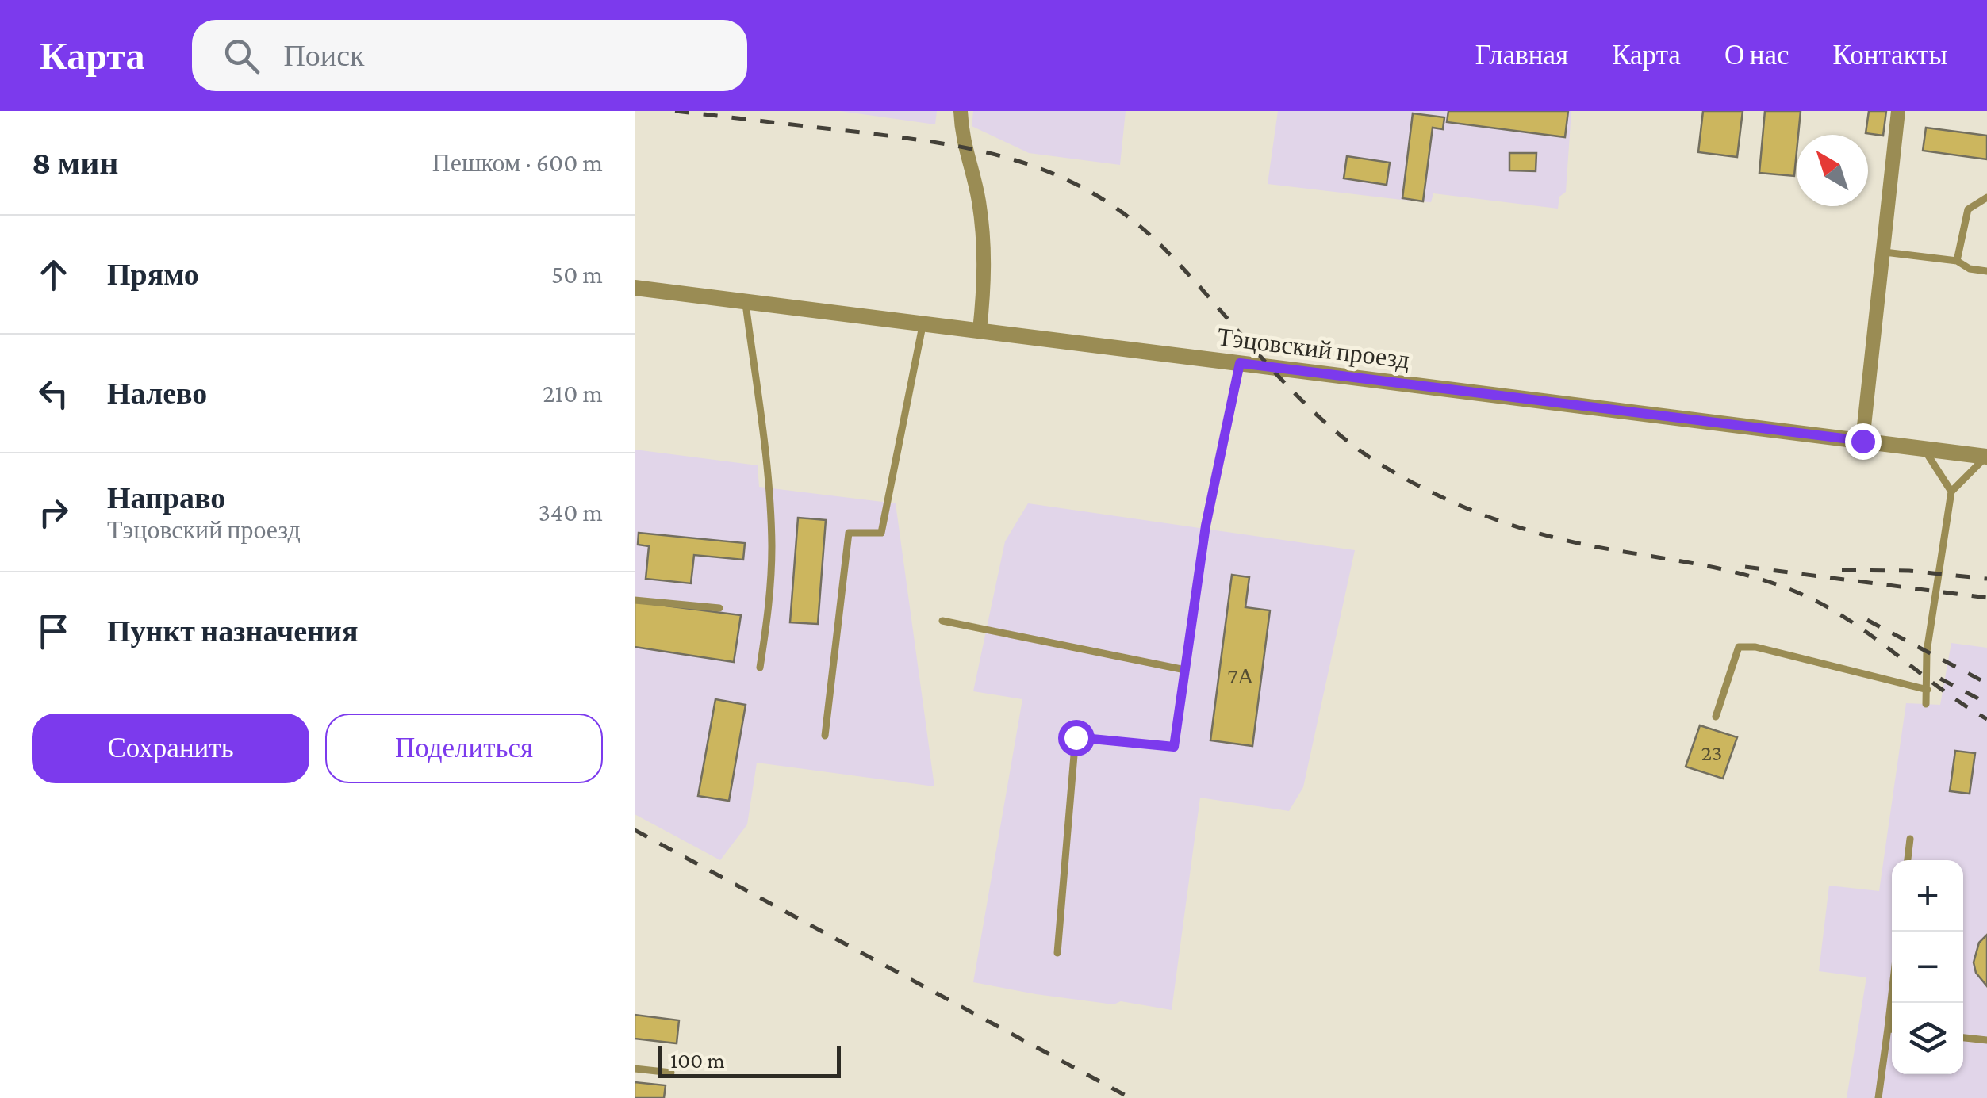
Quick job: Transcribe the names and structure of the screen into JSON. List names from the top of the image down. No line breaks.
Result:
{"streets":{"street":["Тэцовский проезд"]},"house_numbers":["7А","23"],"scale_bar":"100 m","north":"top left","page":{"header":"Карта","search":"Поиск","nav":["Главная","Карта","О нас","Контакты"],"heading":["8 мин","Пешком · 600 m"],"list":[["Прямо","50 m"],["Налево","210 m"],["Направо","Тэцовский проезд","340 m"],"Пункт назначения"],"buttons":["Сохранить","Поделиться"],"map_buttons":["+","−"],"scale":"100 m"}}
